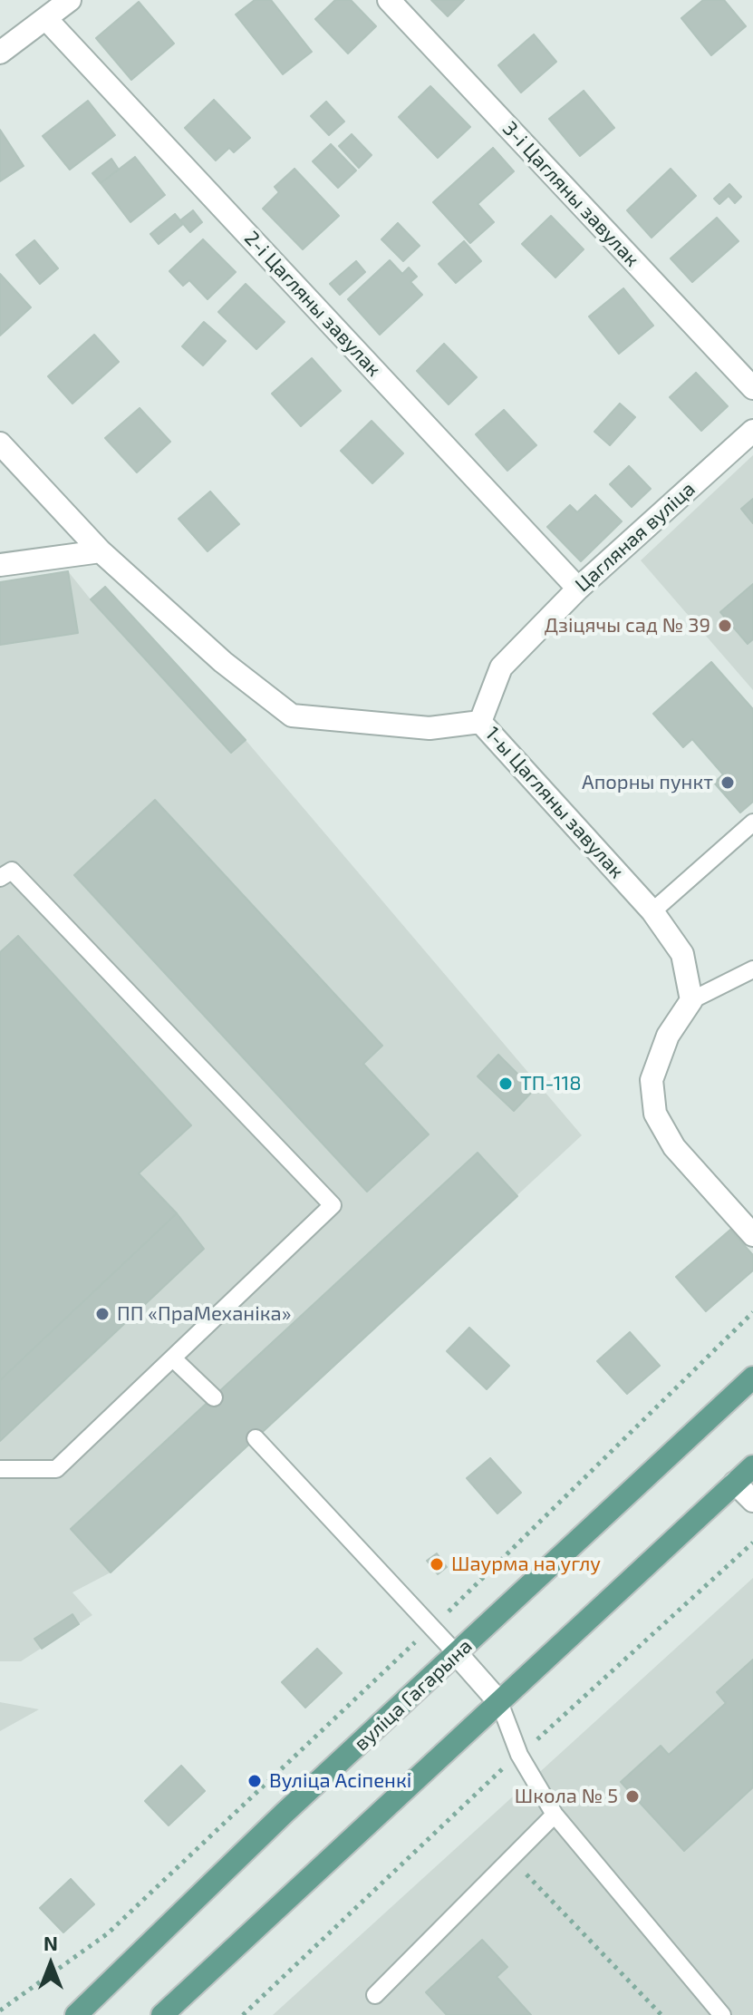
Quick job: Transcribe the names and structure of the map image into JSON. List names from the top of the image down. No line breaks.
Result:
{"streets":{"main road":["вуліца Гагарына"],"street":["3-і Цагляны завулак","2-і Цагляны завулак","Цагляная вуліца","1-ы Цагляны завулак"]},"crossings":[["2-і Цагляны завулак","Цагляная вуліца"],["Цагляная вуліца","1-ы Цагляны завулак"]],"places":["Дзіцячы сад № 39","Апорны пункт","ТП-118","ПП «ПраМеханіка»","Шаурма на углу","Вуліца Асіпенкі","Школа № 5"],"north":"top"}
